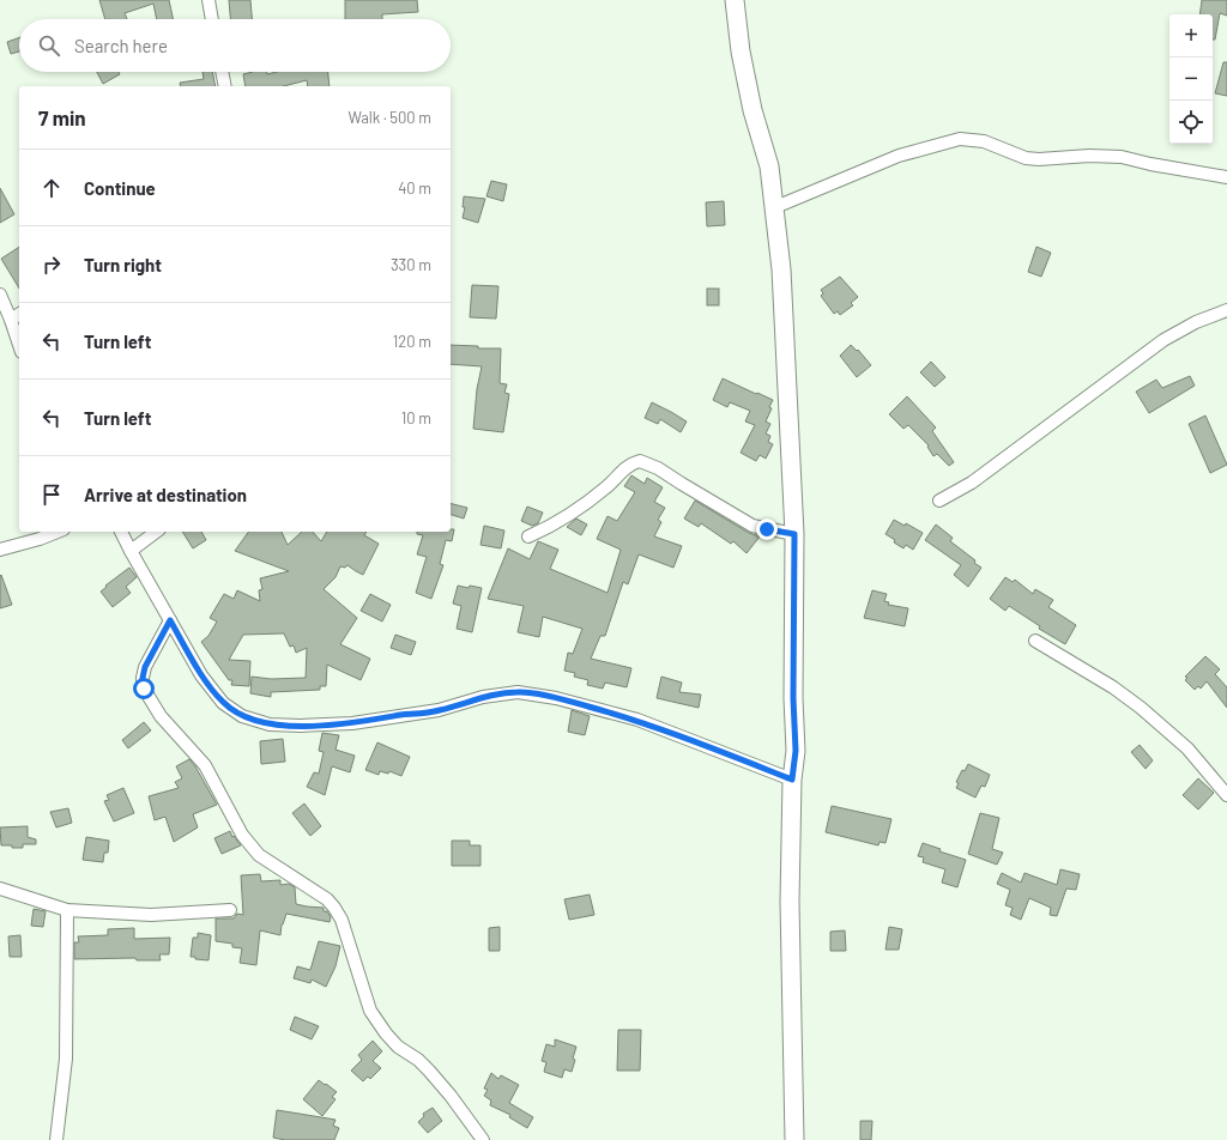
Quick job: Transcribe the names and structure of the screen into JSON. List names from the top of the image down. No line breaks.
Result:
{"page":{"map_buttons":["+","−"],"search":"Search here","heading":["7 min","Walk · 500 m"],"list":[["Continue","40 m"],["Turn right","330 m"],["Turn left","120 m"],["Turn left","10 m"],"Arrive at destination"]}}
